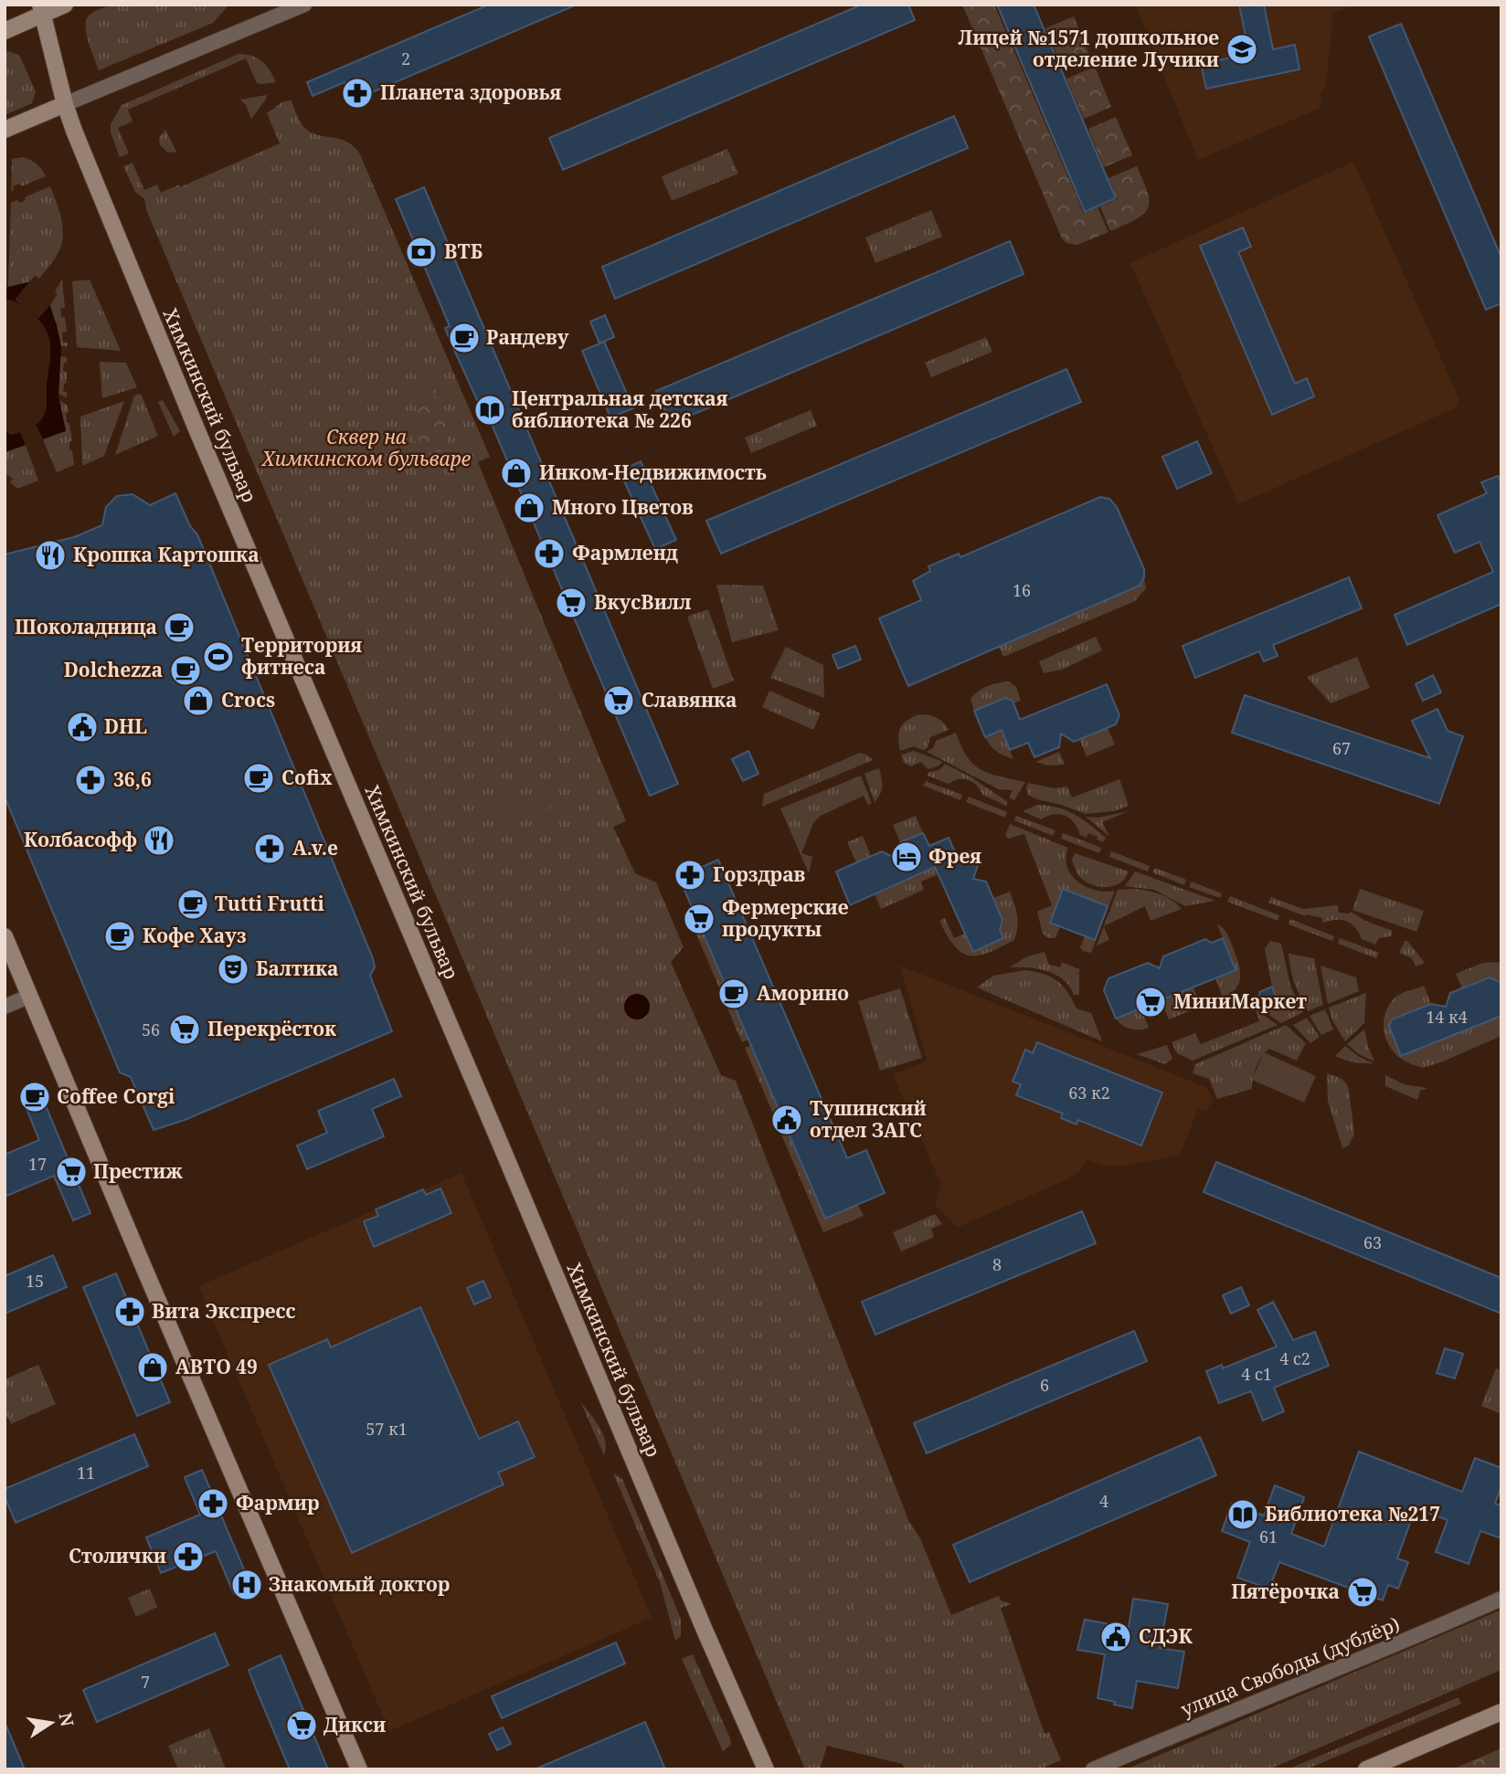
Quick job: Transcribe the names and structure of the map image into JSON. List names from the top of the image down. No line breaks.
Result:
{"streets":{"main road":["Химкинский бульвар"],"street":["улица Свободы (дублёр)"]},"parks":["Сквер на Химкинском бульваре"],"places":{"school or university":["Лицей №1571 дошкольное отделение Лучики"],"pharmacy":["Планета здоровья","Фармленд","36,6","A.v.e","Горздрав","Вита Экспресс","Фармир","Столички"],"bank":["ВТБ"],"cafe":["Рандеву","Шоколадница","Dolchezza","Cofix","Tutti Frutti","Кофе Хауз","Аморино","Coffee Corgi"],"library":["Центральная детская библиотека № 226","Библиотека №217"],"shop":["Инком-Недвижимость","Много Цветов","Crocs","АВТО 49"],"restaurant":["Крошка Картошка","Колбасофф"],"supermarket":["ВкусВилл","Славянка","Фермерские продукты","МиниМаркет","Перекрёсток","Престиж","Пятёрочка","Дикси"],"sports":["Территория фитнеса"],"public building":["DHL","Тушинский отдел ЗАГС","СДЭК"],"hotel":["Фрея"],"theatre":["Балтика"],"hospital":["Знакомый доктор"]},"house_numbers":["2","16","67","14 к4","56","63 к2","17","63","8","15","4 с2","4 с1","6","57 к1","11","4","61","7"],"north":"right"}
